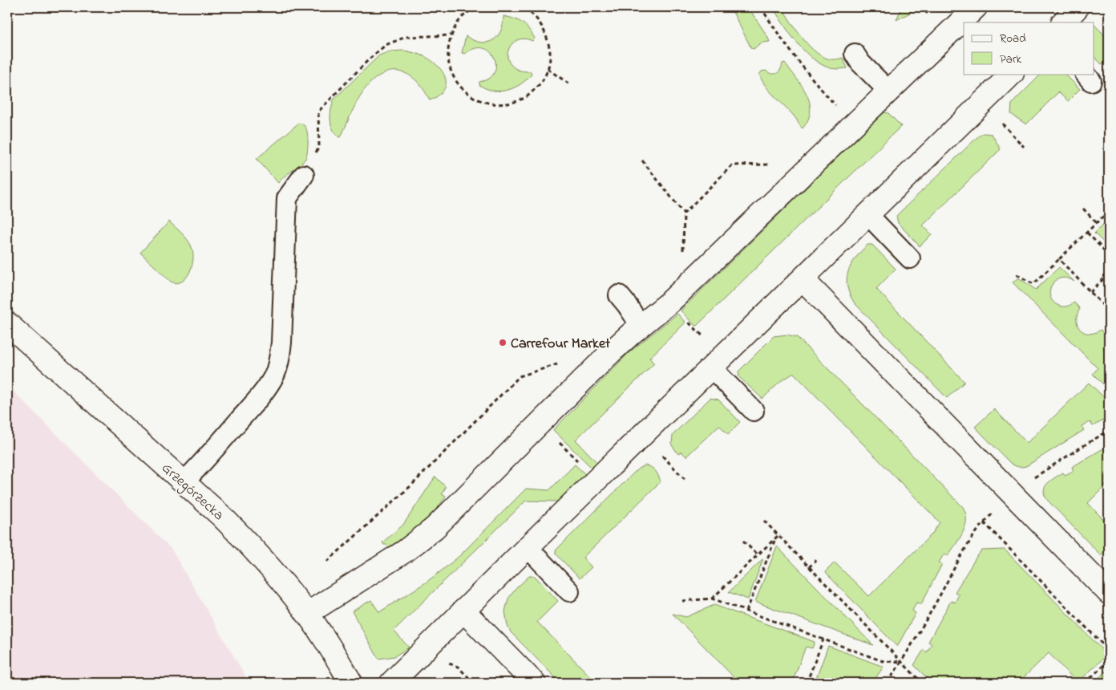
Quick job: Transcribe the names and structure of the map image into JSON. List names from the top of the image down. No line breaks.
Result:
{"streets":{"street":["Grzegórzecka"]},"places":["Carrefour Market"],"legend":["Road","Park"]}
